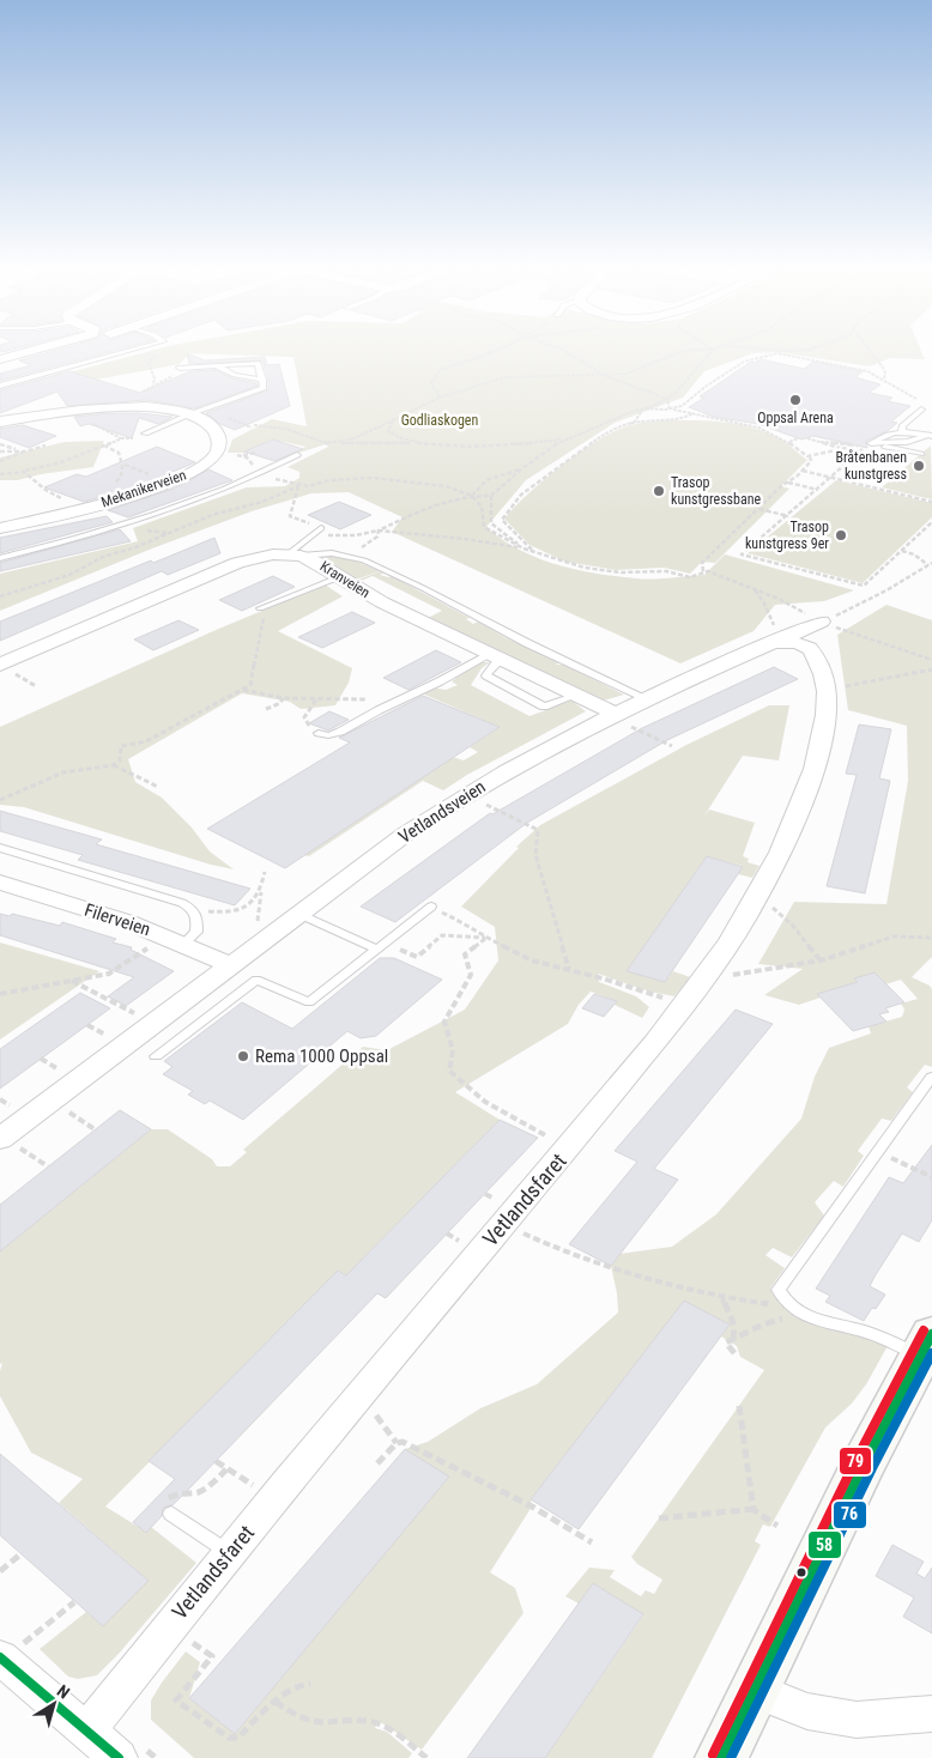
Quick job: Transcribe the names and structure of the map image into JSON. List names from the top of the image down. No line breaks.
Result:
{"streets":{"street":["Mekanikerveien","Kranveien","Vetlandsveien","Filerveien","Vetlandsfaret"]},"crossings":[["Kranveien","Vetlandsveien"],["Vetlandsveien","Filerveien"],["Vetlandsveien","Vetlandsfaret"]],"parks":["Godliaskogen"],"places":["Oppsal Arena","Bråtenbanen kunstgress","Trasop kunstgressbane","Trasop kunstgress 9er","Rema 1000 Oppsal"],"lines":["transit line 79","transit line 58","transit line 76"],"north":"top right"}
